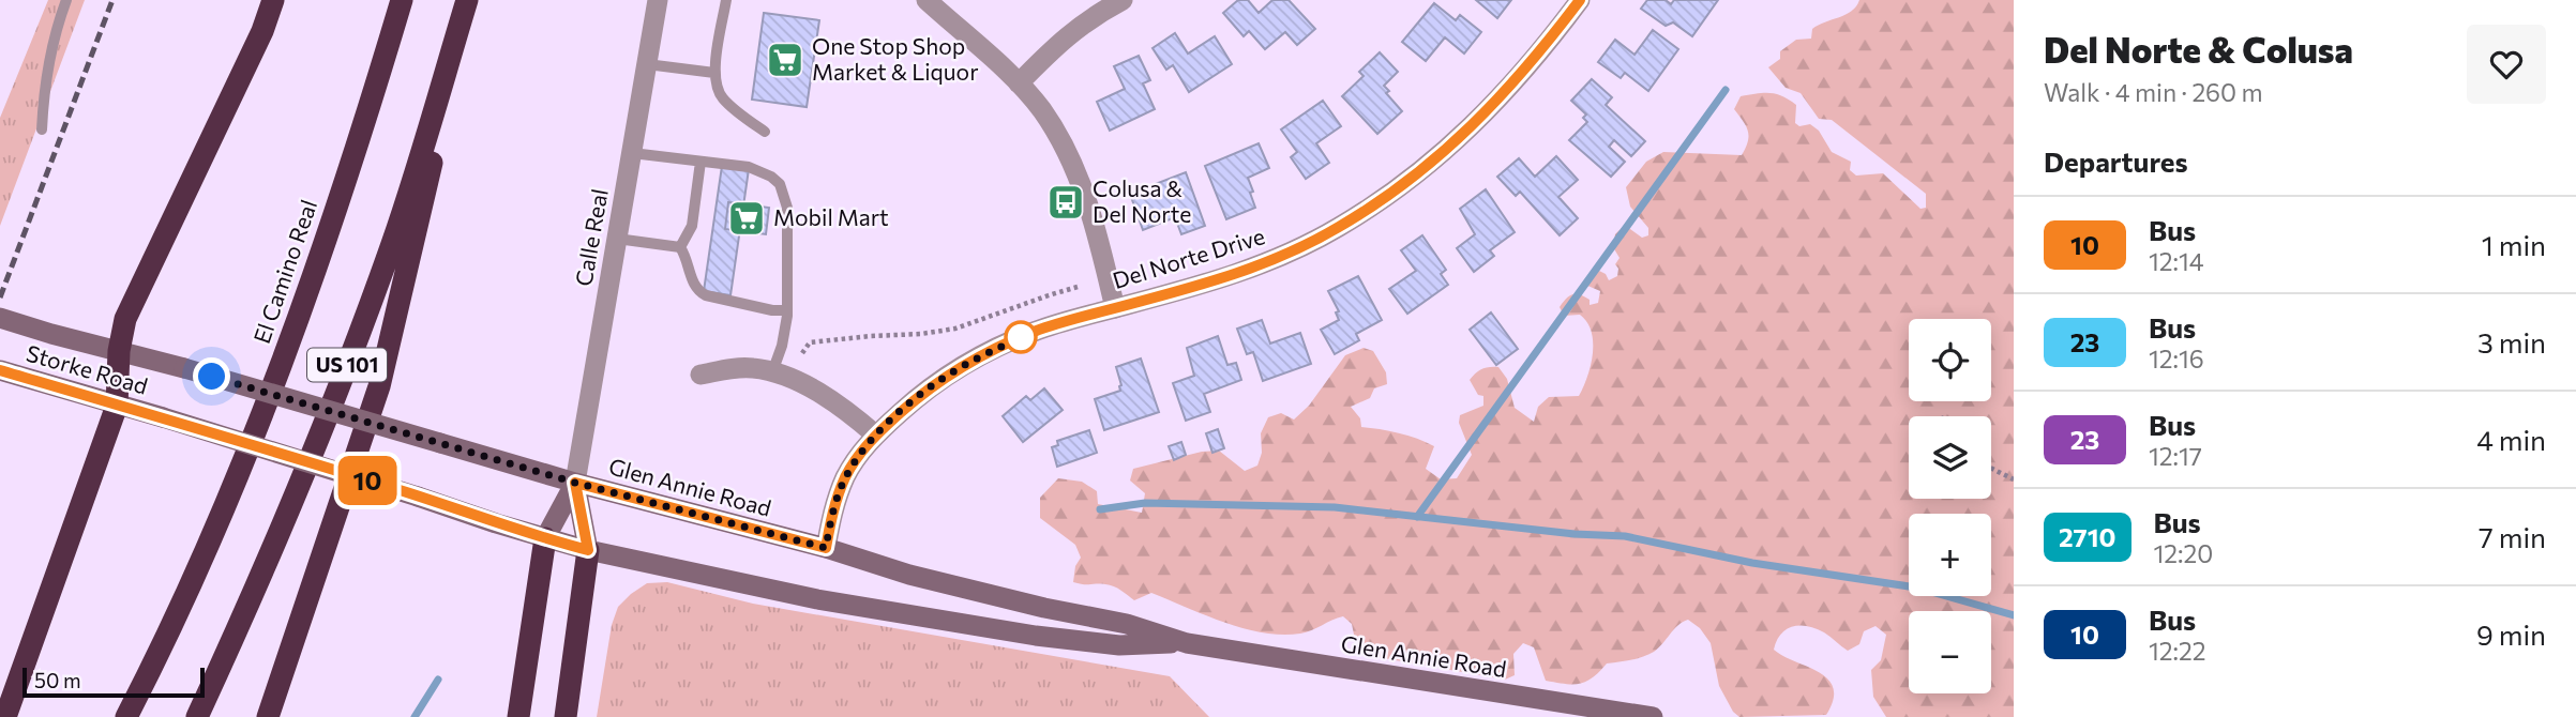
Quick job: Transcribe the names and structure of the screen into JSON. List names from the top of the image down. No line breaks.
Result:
{"streets":{"highway":["El Camino Real","US 101"],"main road":["Storke Road","Glen Annie Road"],"street":["Calle Real","Del Norte Drive"]},"crossings":[["Calle Real","Glen Annie Road"],["Del Norte Drive","Glen Annie Road"],["Storke Road","Glen Annie Road"]],"places":{"supermarket":["One Stop Shop Market & Liquor","Mobil Mart"],"bus stop":["Colusa & Del Norte"]},"lines":["bus line 10"],"scale_bar":"50 m","page":{"on_map":"10","heading":[["Del Norte & Colusa","Walk · 4 min · 260 m"],"Departures"],"list":[{"mark":"10","name":"Bus","note":"12:14","value":"1 min"},{"mark":"23","name":"Bus","note":"12:16","value":"3 min"},{"mark":"23","name":"Bus","note":"12:17","value":"4 min"},{"mark":"2710","name":"Bus","note":"12:20","value":"7 min"},{"mark":"10","name":"Bus","note":"12:22","value":"9 min"}],"map_buttons":["+","−"],"scale":"50 m"}}
